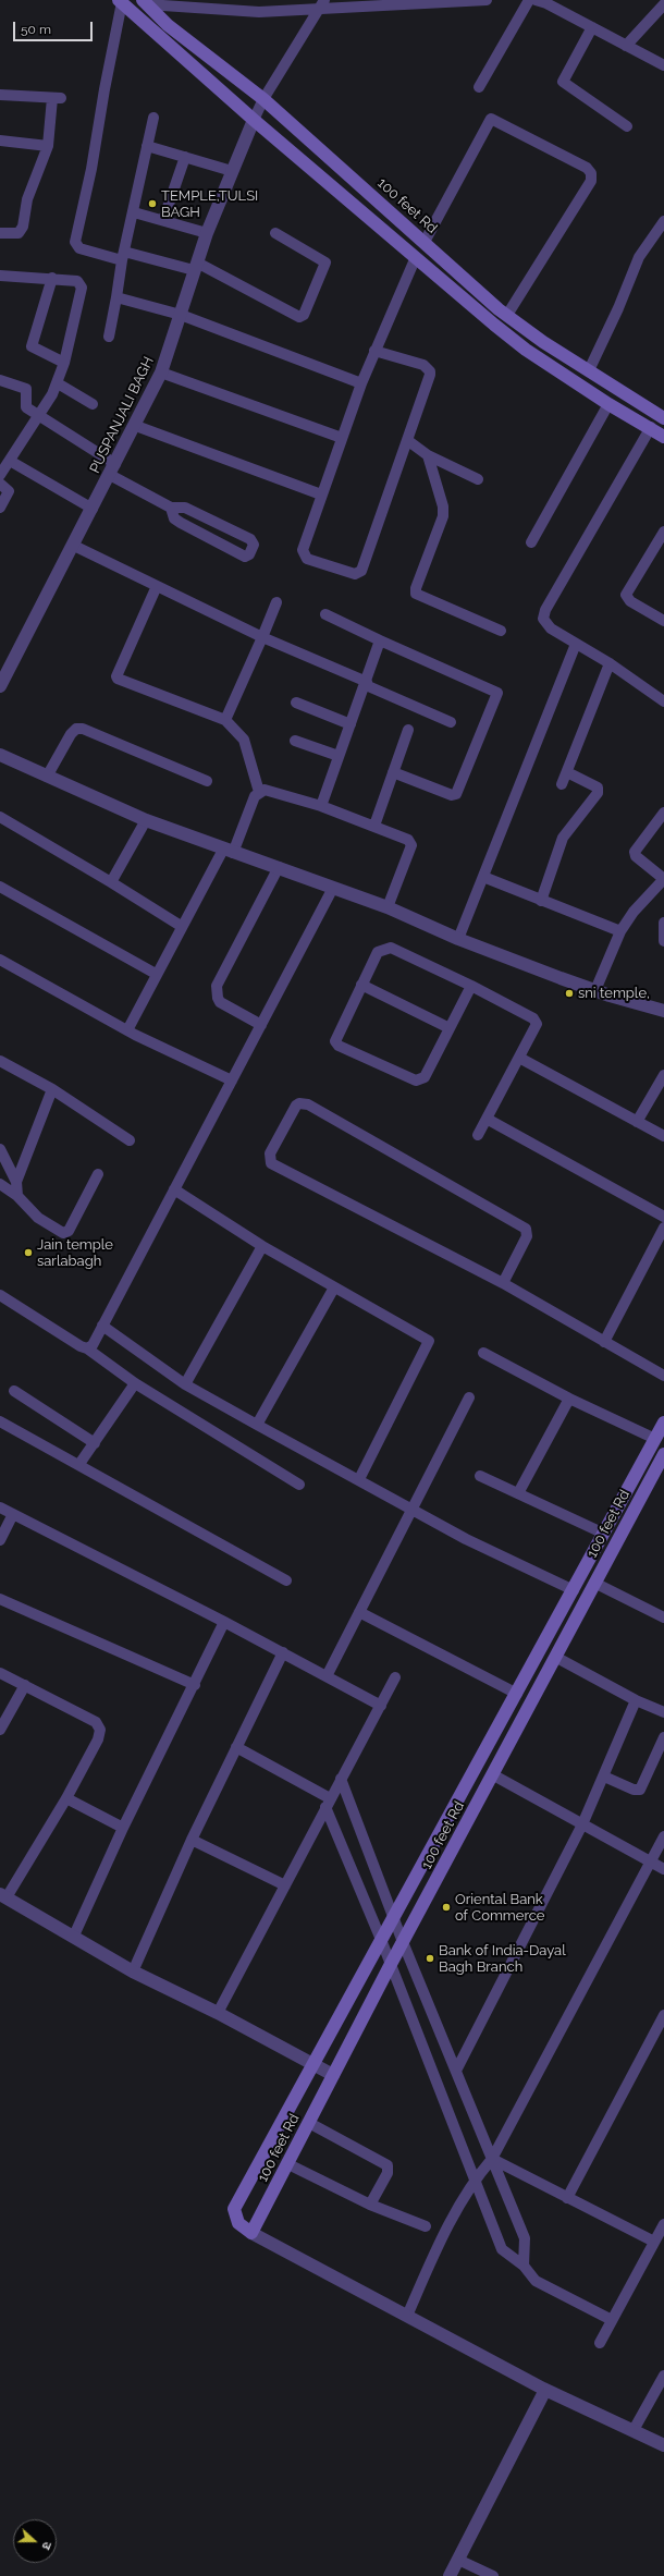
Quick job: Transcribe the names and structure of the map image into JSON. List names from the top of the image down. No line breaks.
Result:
{"streets":{"main road":["100 feet Rd"],"street":["PUSPANJALI BAGH"]},"places":["TEMPLE,TULSI BAGH","sni temple,","Jain temple sarlabagh","Oriental Bank of Commerce","Bank of India-Dayal Bagh Branch"],"scale_bar":"50 m","north":"right"}
